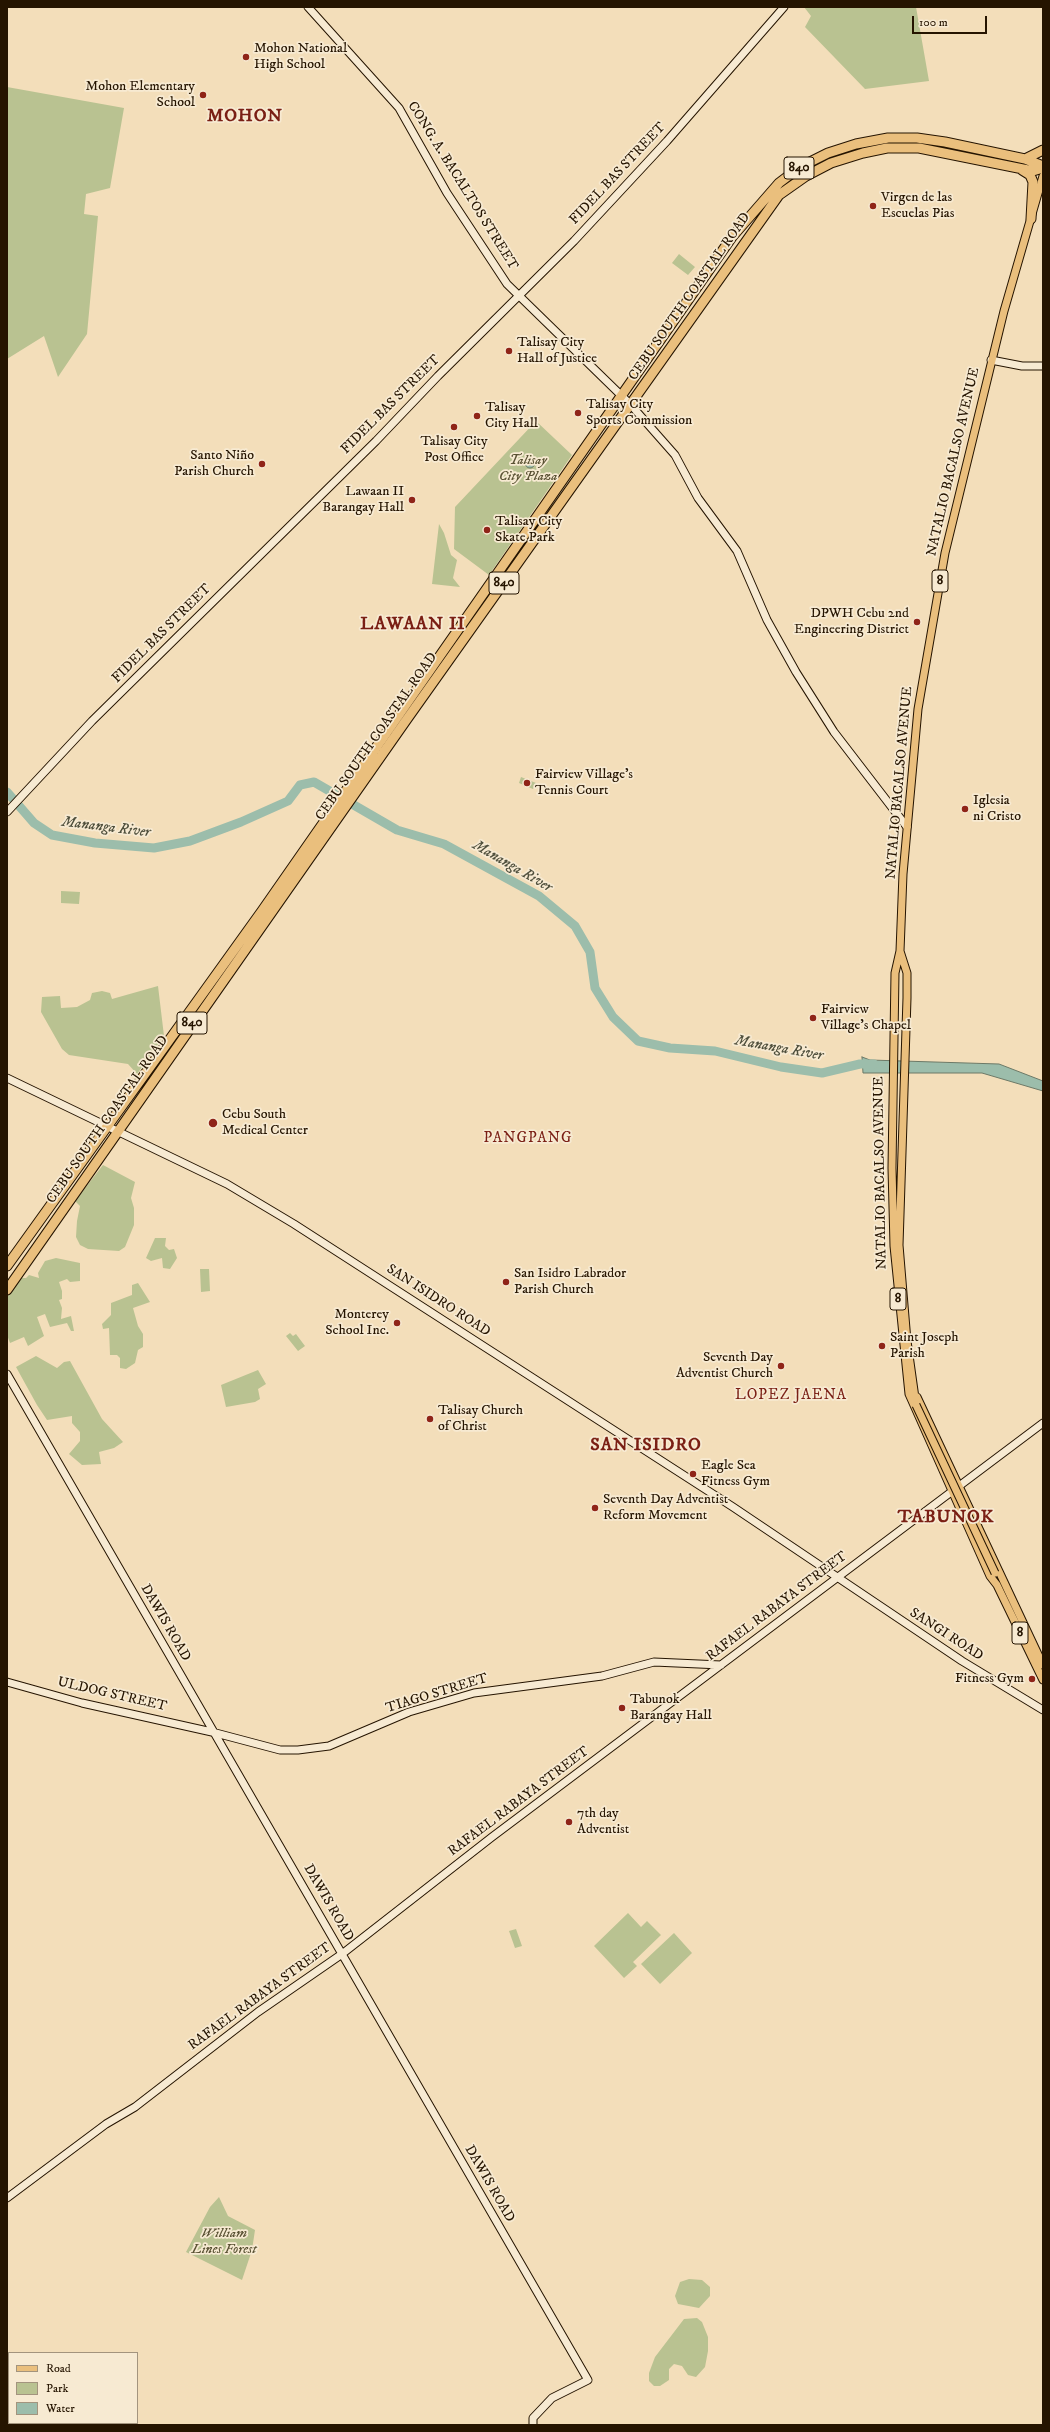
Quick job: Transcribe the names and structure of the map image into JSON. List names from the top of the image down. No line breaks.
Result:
{"streets":{"highway":["840","CEBU SOUTH COASTAL ROAD"],"main road":["NATALIO BACALSO AVENUE","8"],"street":["FIDEL BAS STREET","CONG. A. BACALTOS STREET","SAN ISIDRO ROAD","RAFAEL RABAYA STREET","DAWIS ROAD","SANGI ROAD","TIAGO STREET","ULDOG STREET"]},"crossings":[["FIDEL BAS STREET","CONG. A. BACALTOS STREET"],["CONG. A. BACALTOS STREET","CEBU SOUTH COASTAL ROAD"],["CONG. A. BACALTOS STREET","NATALIO BACALSO AVENUE"],["CEBU SOUTH COASTAL ROAD","SAN ISIDRO ROAD"],["NATALIO BACALSO AVENUE","RAFAEL RABAYA STREET"],["SAN ISIDRO ROAD","RAFAEL RABAYA STREET"],["SAN ISIDRO ROAD","SANGI ROAD"],["RAFAEL RABAYA STREET","DAWIS ROAD"],["RAFAEL RABAYA STREET","SANGI ROAD"],["RAFAEL RABAYA STREET","TIAGO STREET"],["DAWIS ROAD","TIAGO STREET"],["DAWIS ROAD","ULDOG STREET"],["TIAGO STREET","ULDOG STREET"]],"districts":["MOHON","LAWAAN II","PANGPANG","LOPEZ JAENA","SAN ISIDRO","TABUNOK"],"water":["Mananga River"],"parks":["Talisay City Plaza","William Lines Forest"],"places":["Mohon National High School","Mohon Elementary School","Virgen de las Escuelas Pias","Talisay City Hall of Justice","Talisay City Sports Commission","Talisay City Hall","Talisay City Post Office","Santo Niño Parish Church","Lawaan II Barangay Hall","Talisay City Skate Park","DPWH Cebu 2nd Engineering District","Fairview Village's Tennis Court","Iglesia ni Cristo","Fairview Village's Chapel","Cebu South Medical Center","San Isidro Labrador Parish Church","Monterey School Inc.","Saint Joseph Parish","Seventh Day Adventist Church","Talisay Church of Christ","Eagle Sea Fitness Gym","Seventh Day Adventist Reform Movement","Fitness Gym","Tabunok Barangay Hall","7th day Adventist"],"legend":["Road","Park","Water"],"scale_bar":"100 m"}
